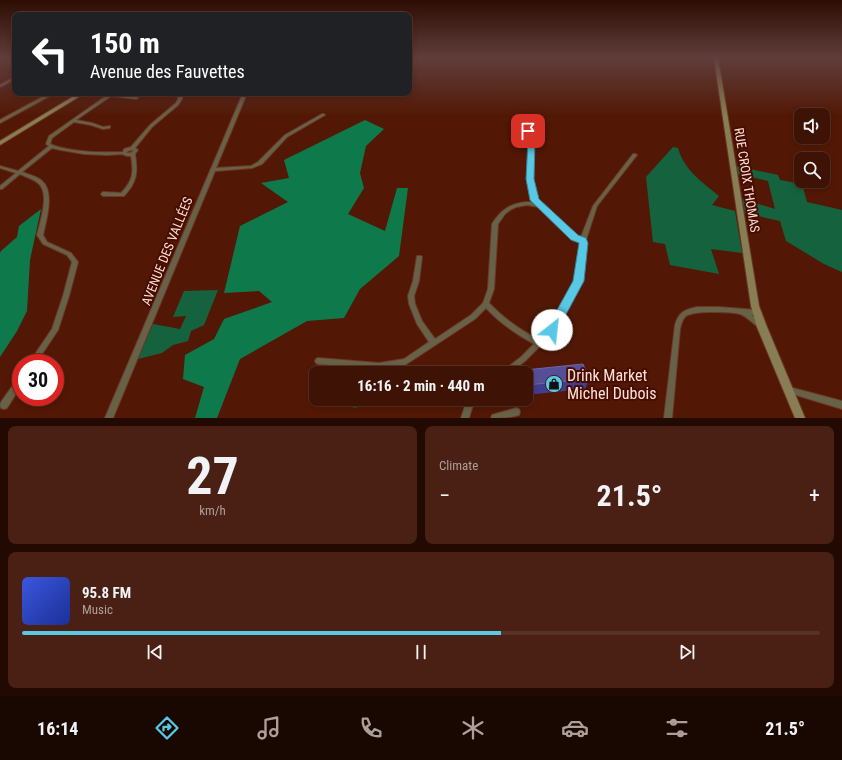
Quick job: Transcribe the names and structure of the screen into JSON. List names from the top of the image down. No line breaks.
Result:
{"streets":{"street":["RUE CROIX THOMAS","AVENUE DES VALLÉES"]},"places":{"shop":["Drink Market Michel Dubois"]},"page":{"turn":["150 m","Avenue des Fauvettes"],"limit":"30","trip":"16:16 · 2 min · 440 m","tile":[["27","km/h"],"Climate"],"heat":["−","21.5°","+"],"song":["95.8 FM","Music"],"tabs":["16:14","21.5°"]}}
